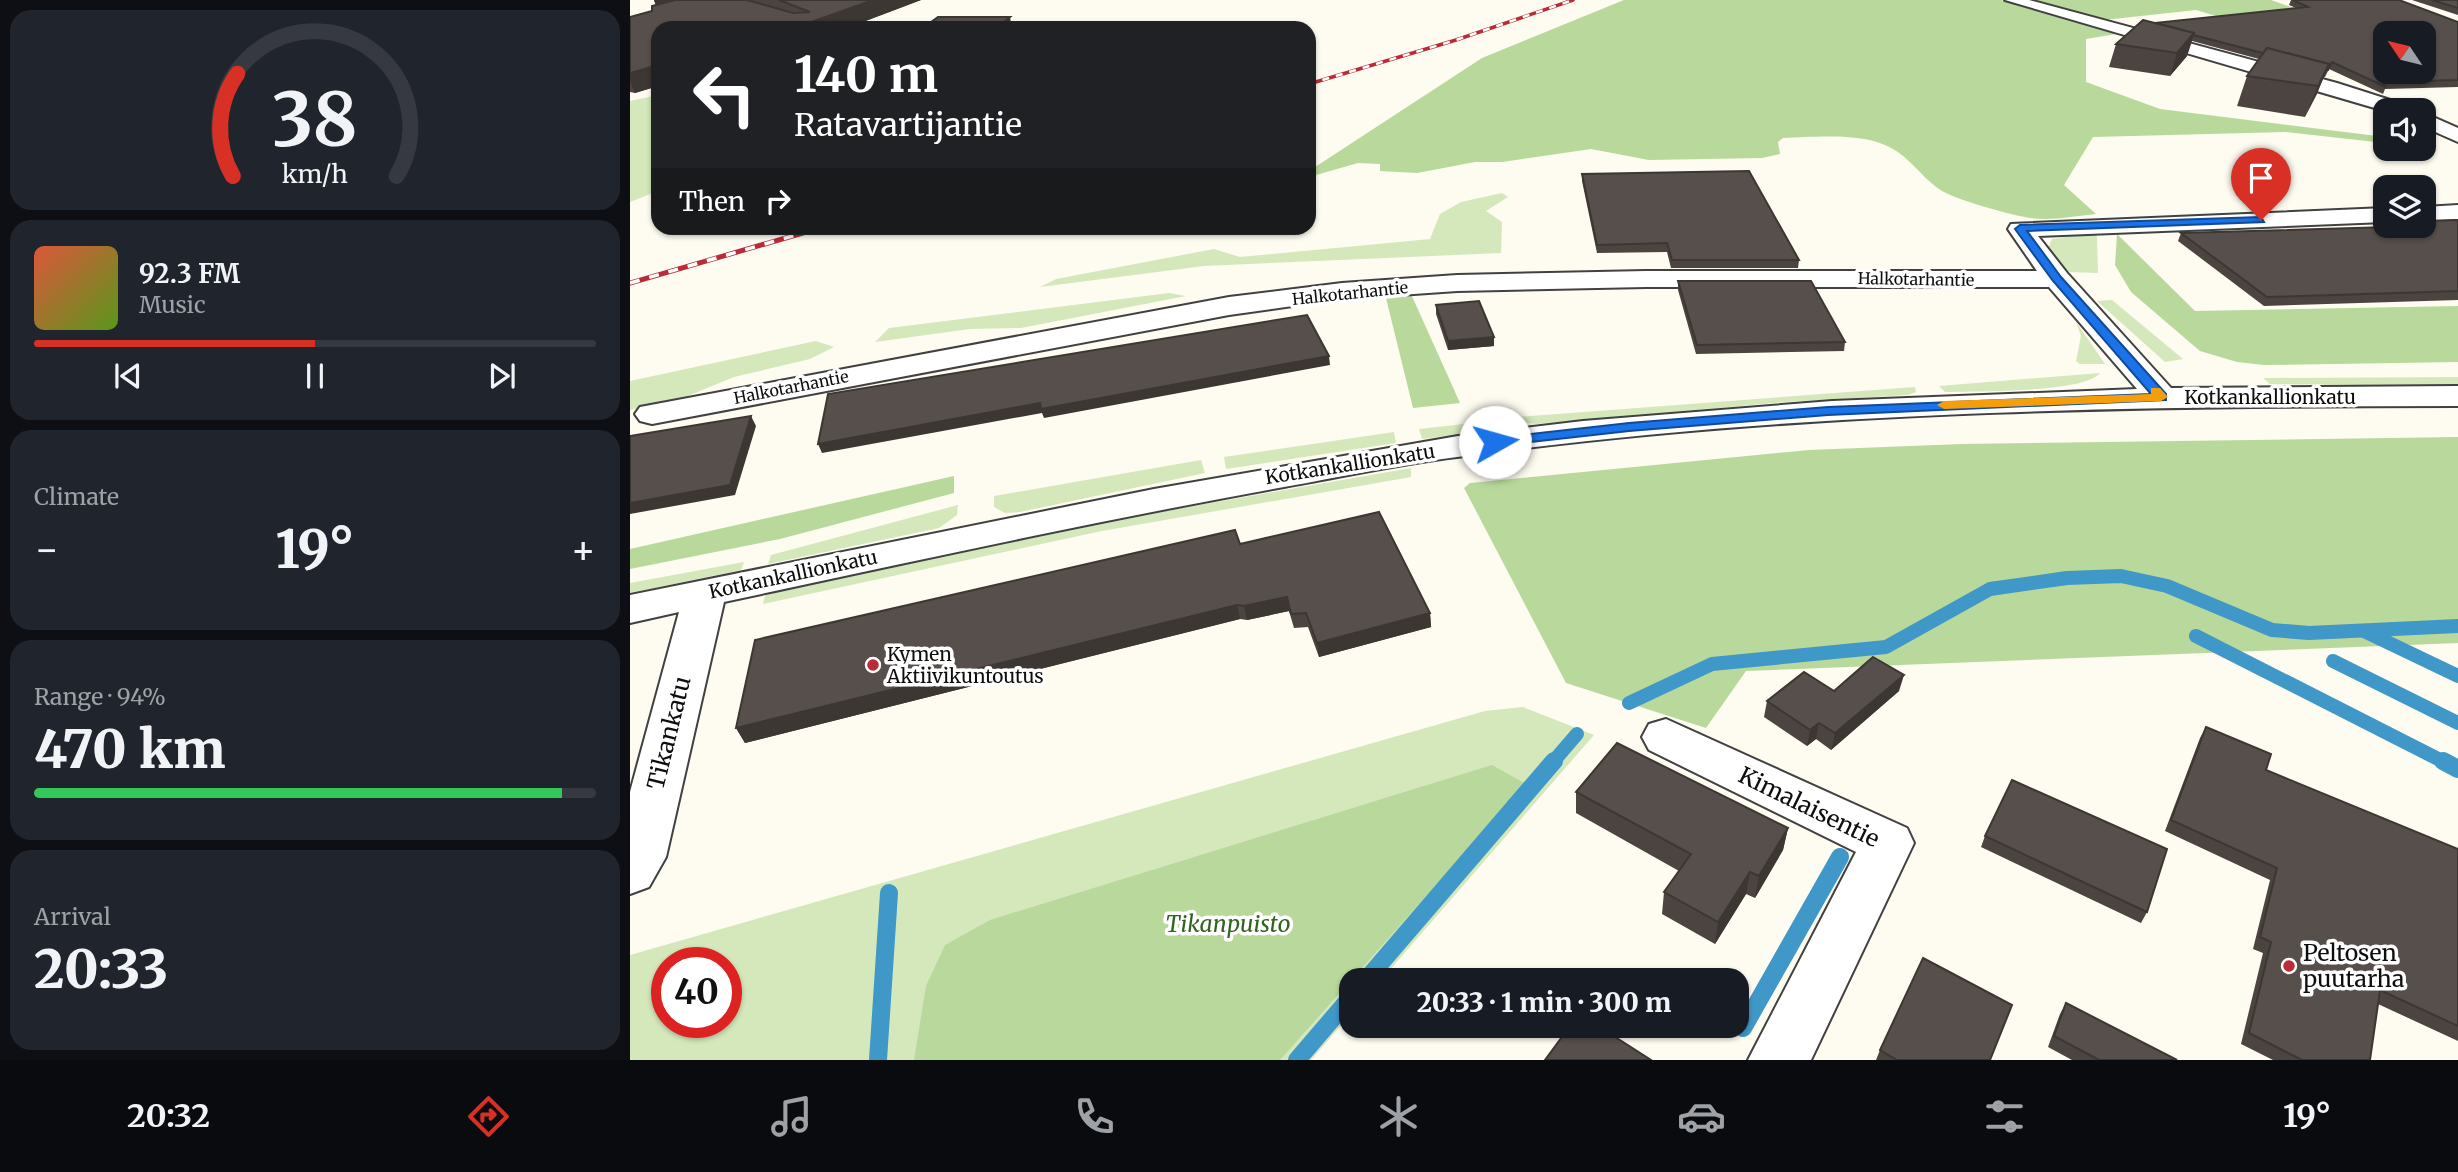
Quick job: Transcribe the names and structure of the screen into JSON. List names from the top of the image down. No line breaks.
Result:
{"streets":{"street":["Halkotarhantie","Kotkankallionkatu","Tikankatu","Kimalaisentie"]},"crossings":[["Kotkankallionkatu","Tikankatu"]],"parks":["Tikanpuisto"],"places":["Kymen Aktiivikuntoutus","Peltosen puutarha"],"north":"top left","page":{"turn":["140 m","Ratavartijantie"],"then":"Then","song":["92.3 FM","Music"],"tile":["Climate",["Range · 94%","470 km"],["Arrival","20:33"]],"heat":["−","19°","+"],"limit":"40","trip":"20:33 · 1 min · 300 m","tabs":["20:32","19°"],"gauge":["38","km/h"]}}
